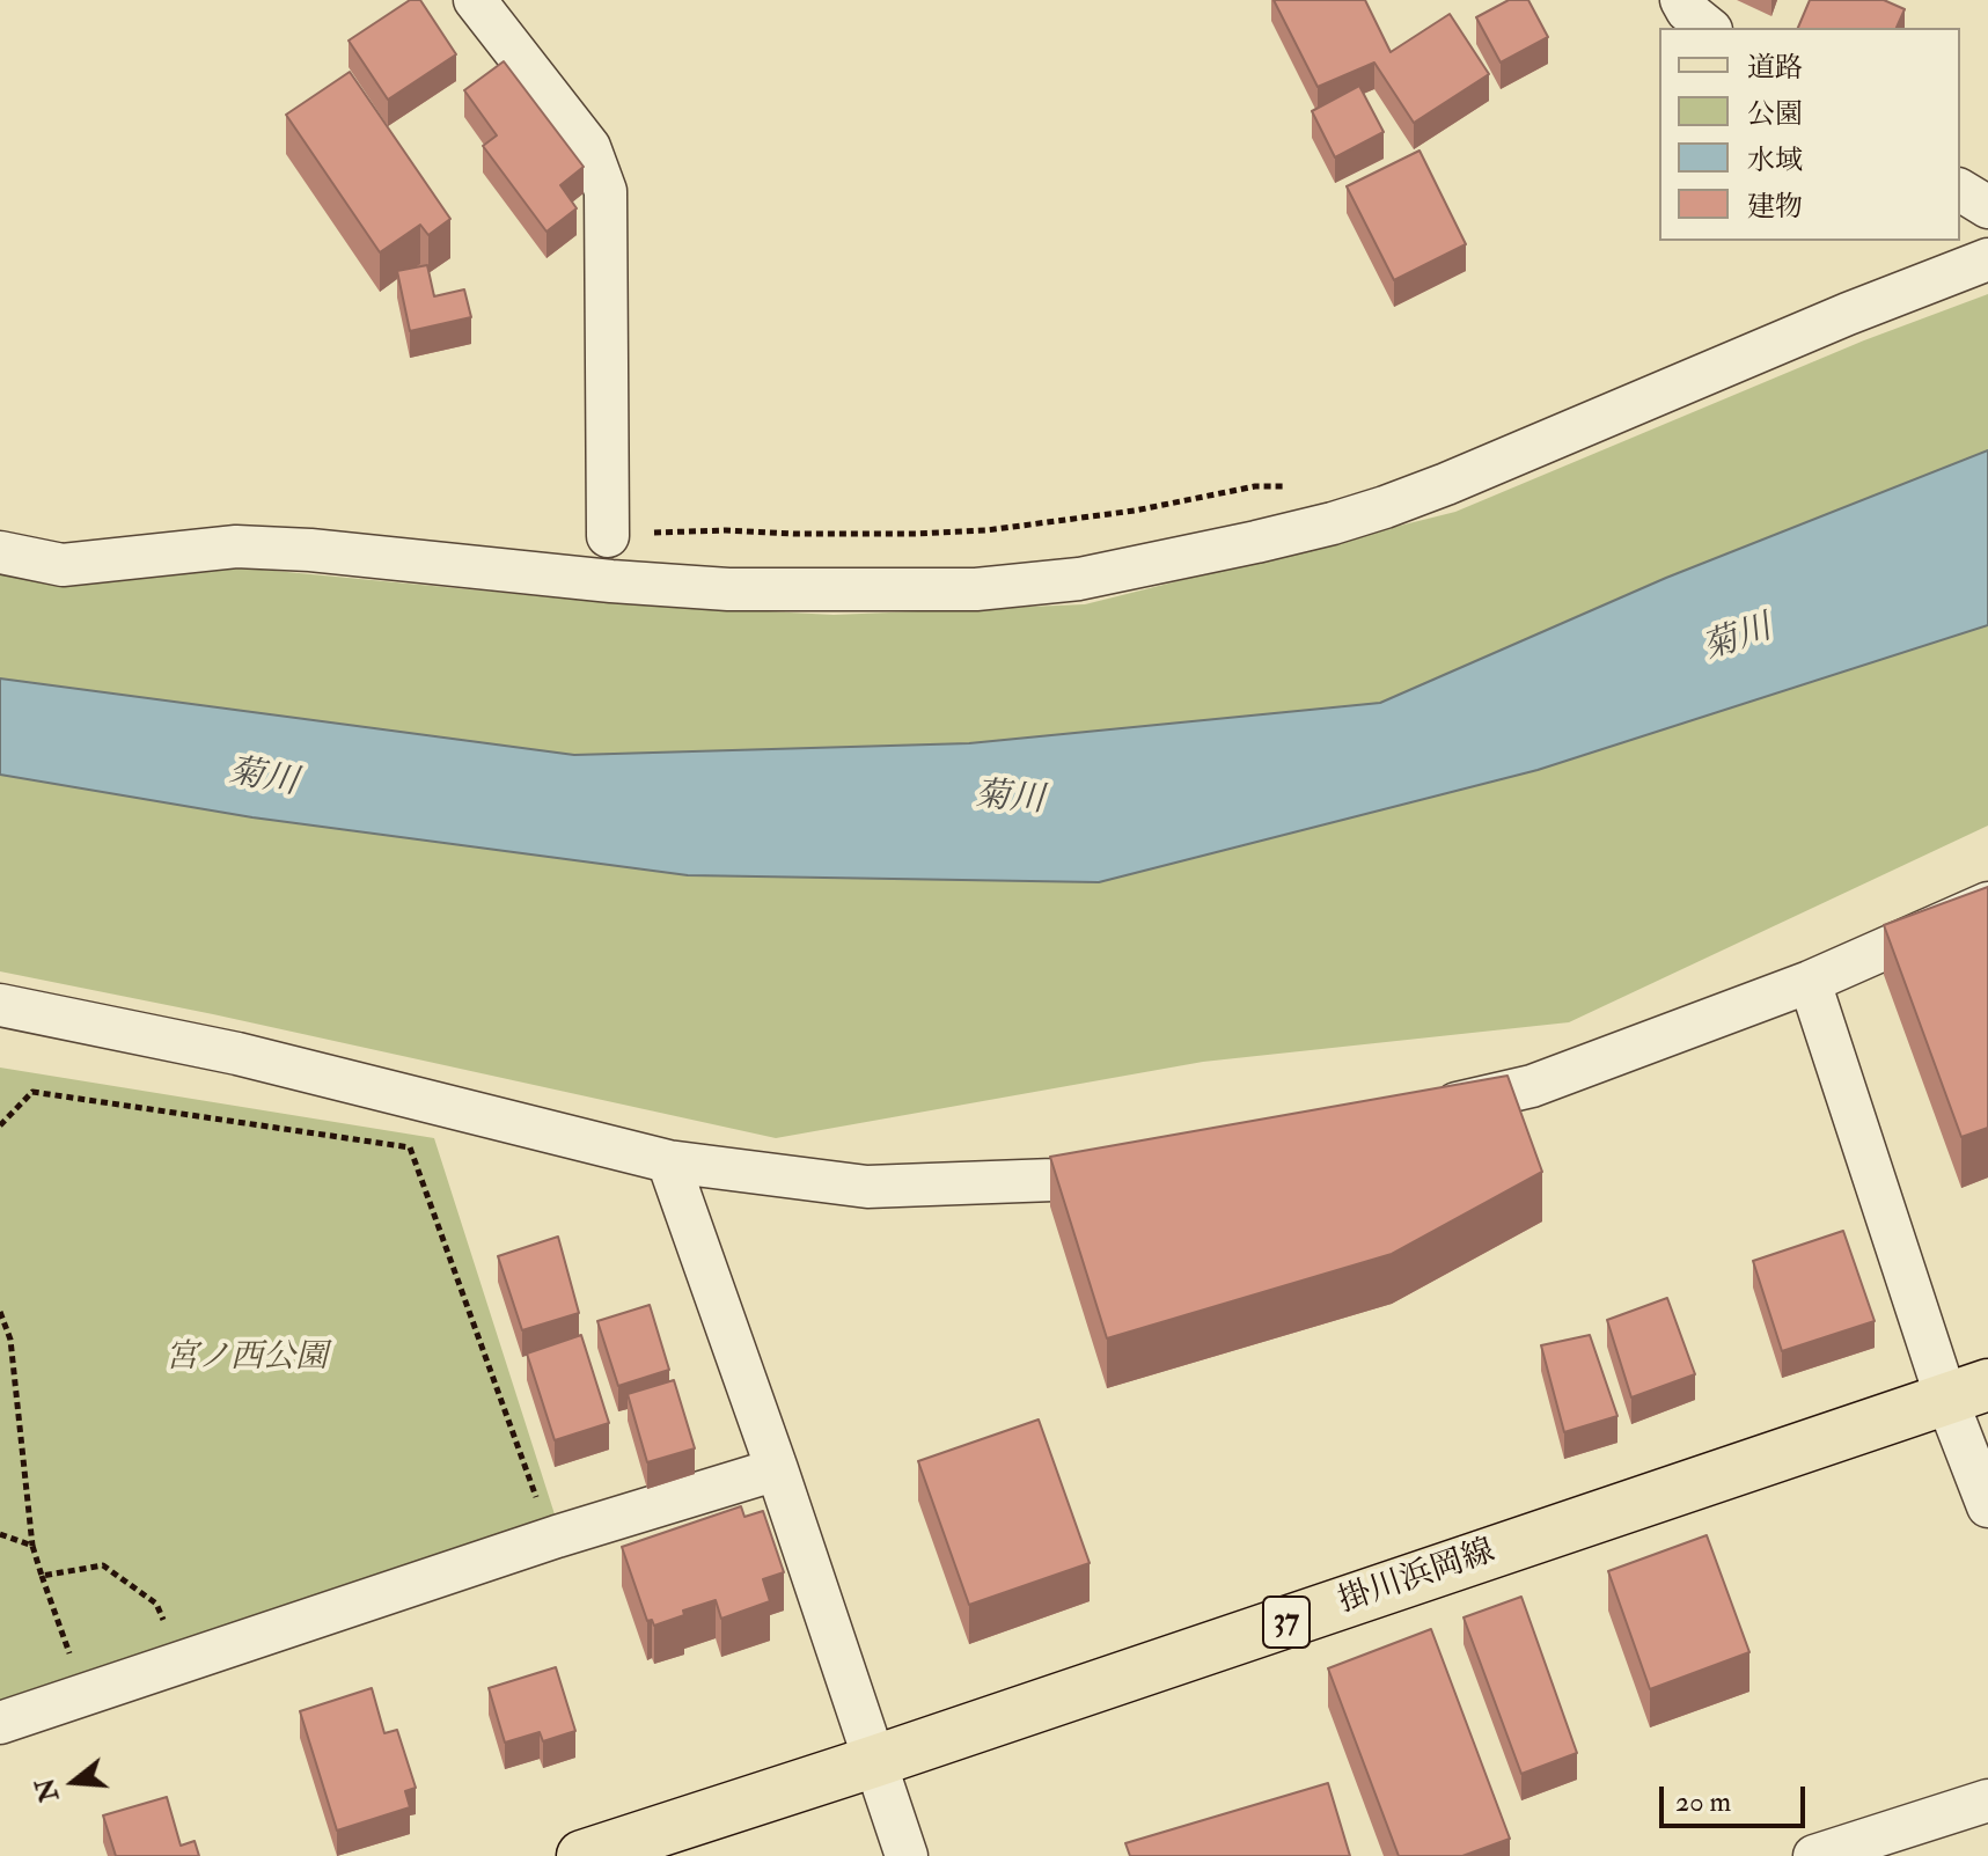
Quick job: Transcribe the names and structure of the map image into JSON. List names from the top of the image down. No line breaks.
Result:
{"streets":{"main road":["掛川浜岡線","37"]},"water":["菊川"],"parks":["宮ノ西公園"],"legend":["道路","公園","水域","建物"],"scale_bar":"20 m","north":"left"}
